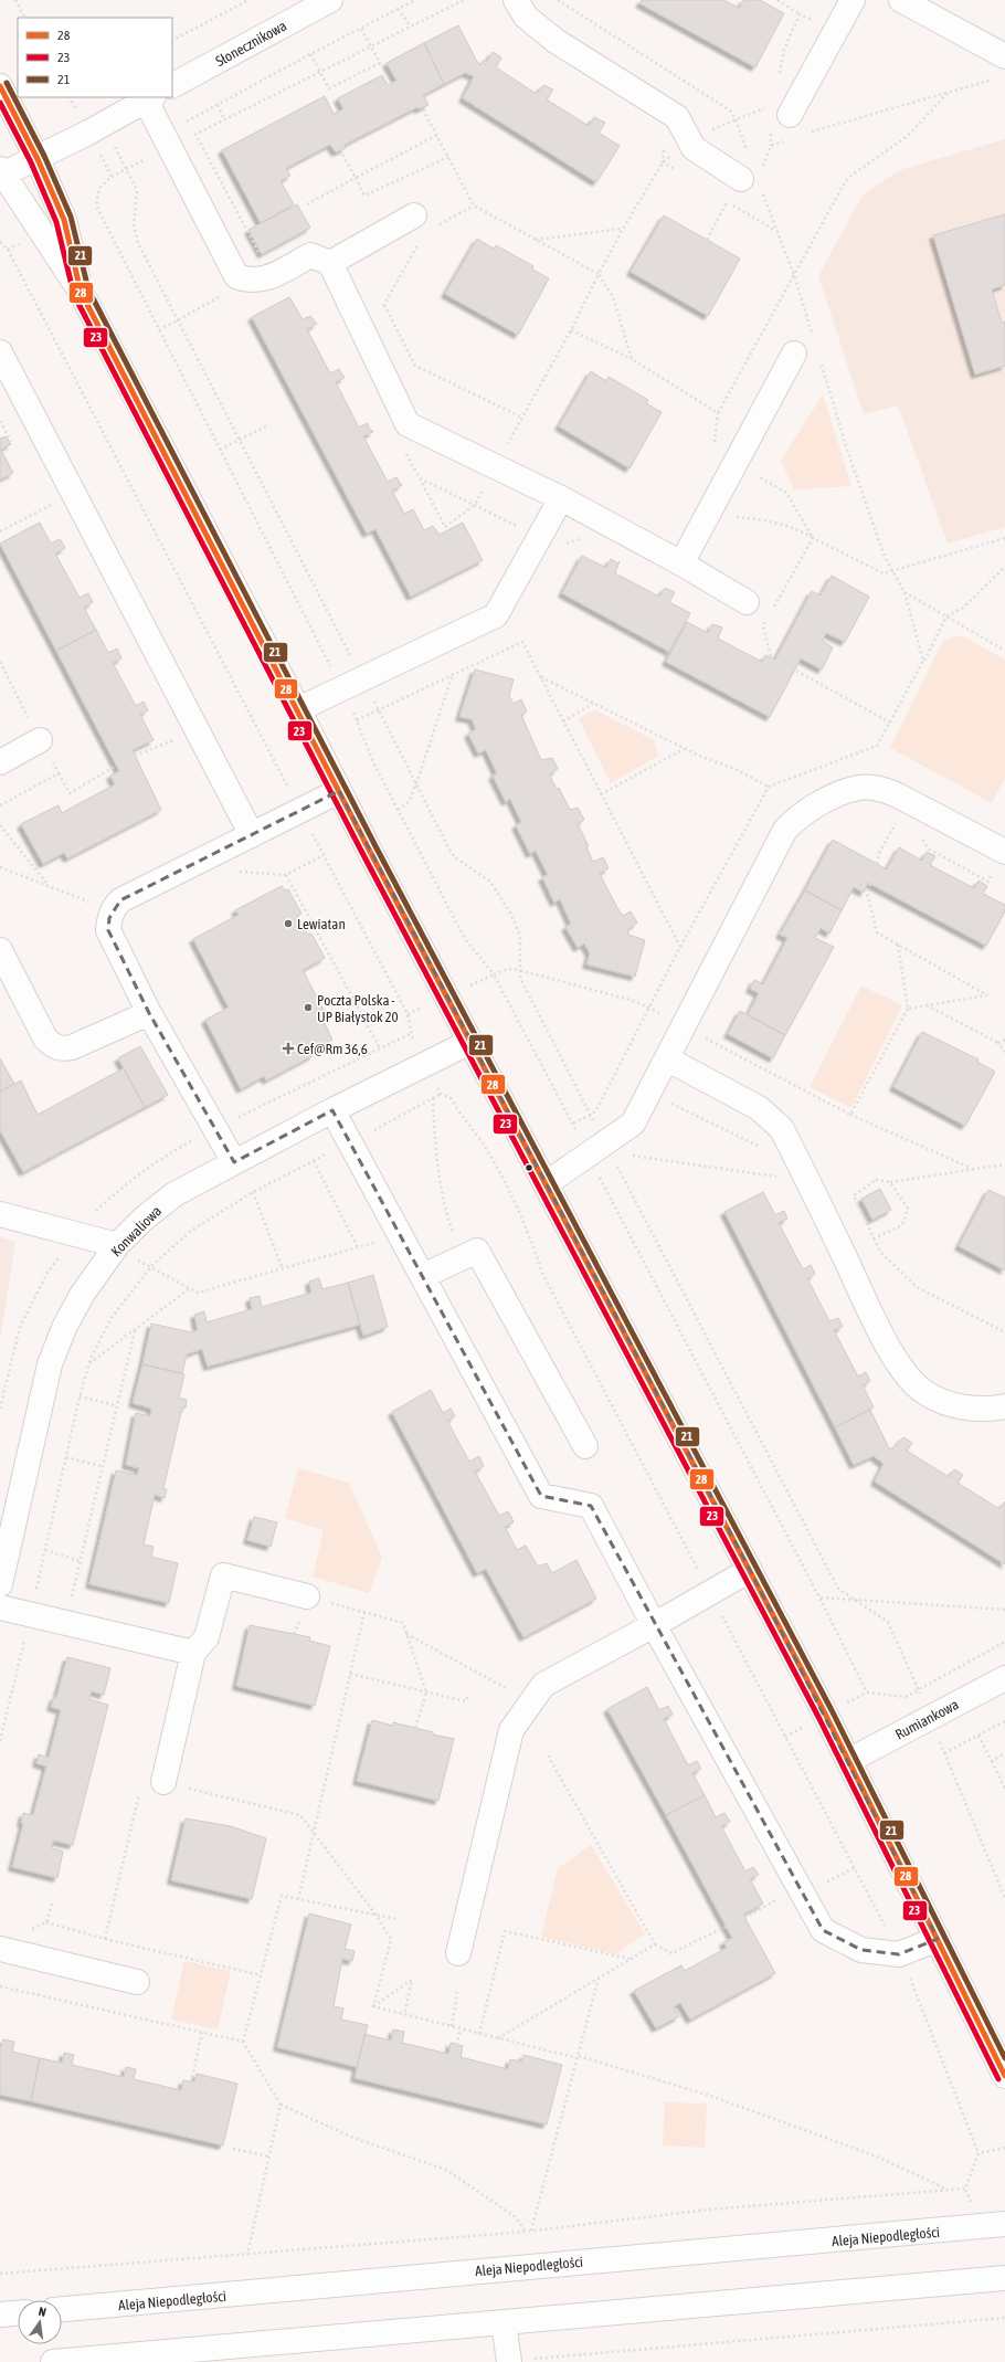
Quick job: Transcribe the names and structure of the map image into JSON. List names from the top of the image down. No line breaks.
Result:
{"streets":{"street":["Słonecznikowa","Konwaliowa","Rumiankowa","Aleja Niepodległości"]},"places":{"other":["Lewiatan","Poczta Polska - UP Białystok 20"],"health":["Cef@Rm 36,6"]},"lines":["transit line 21","transit line 28","transit line 23"],"legend":["28","23","21"],"north":"top"}
